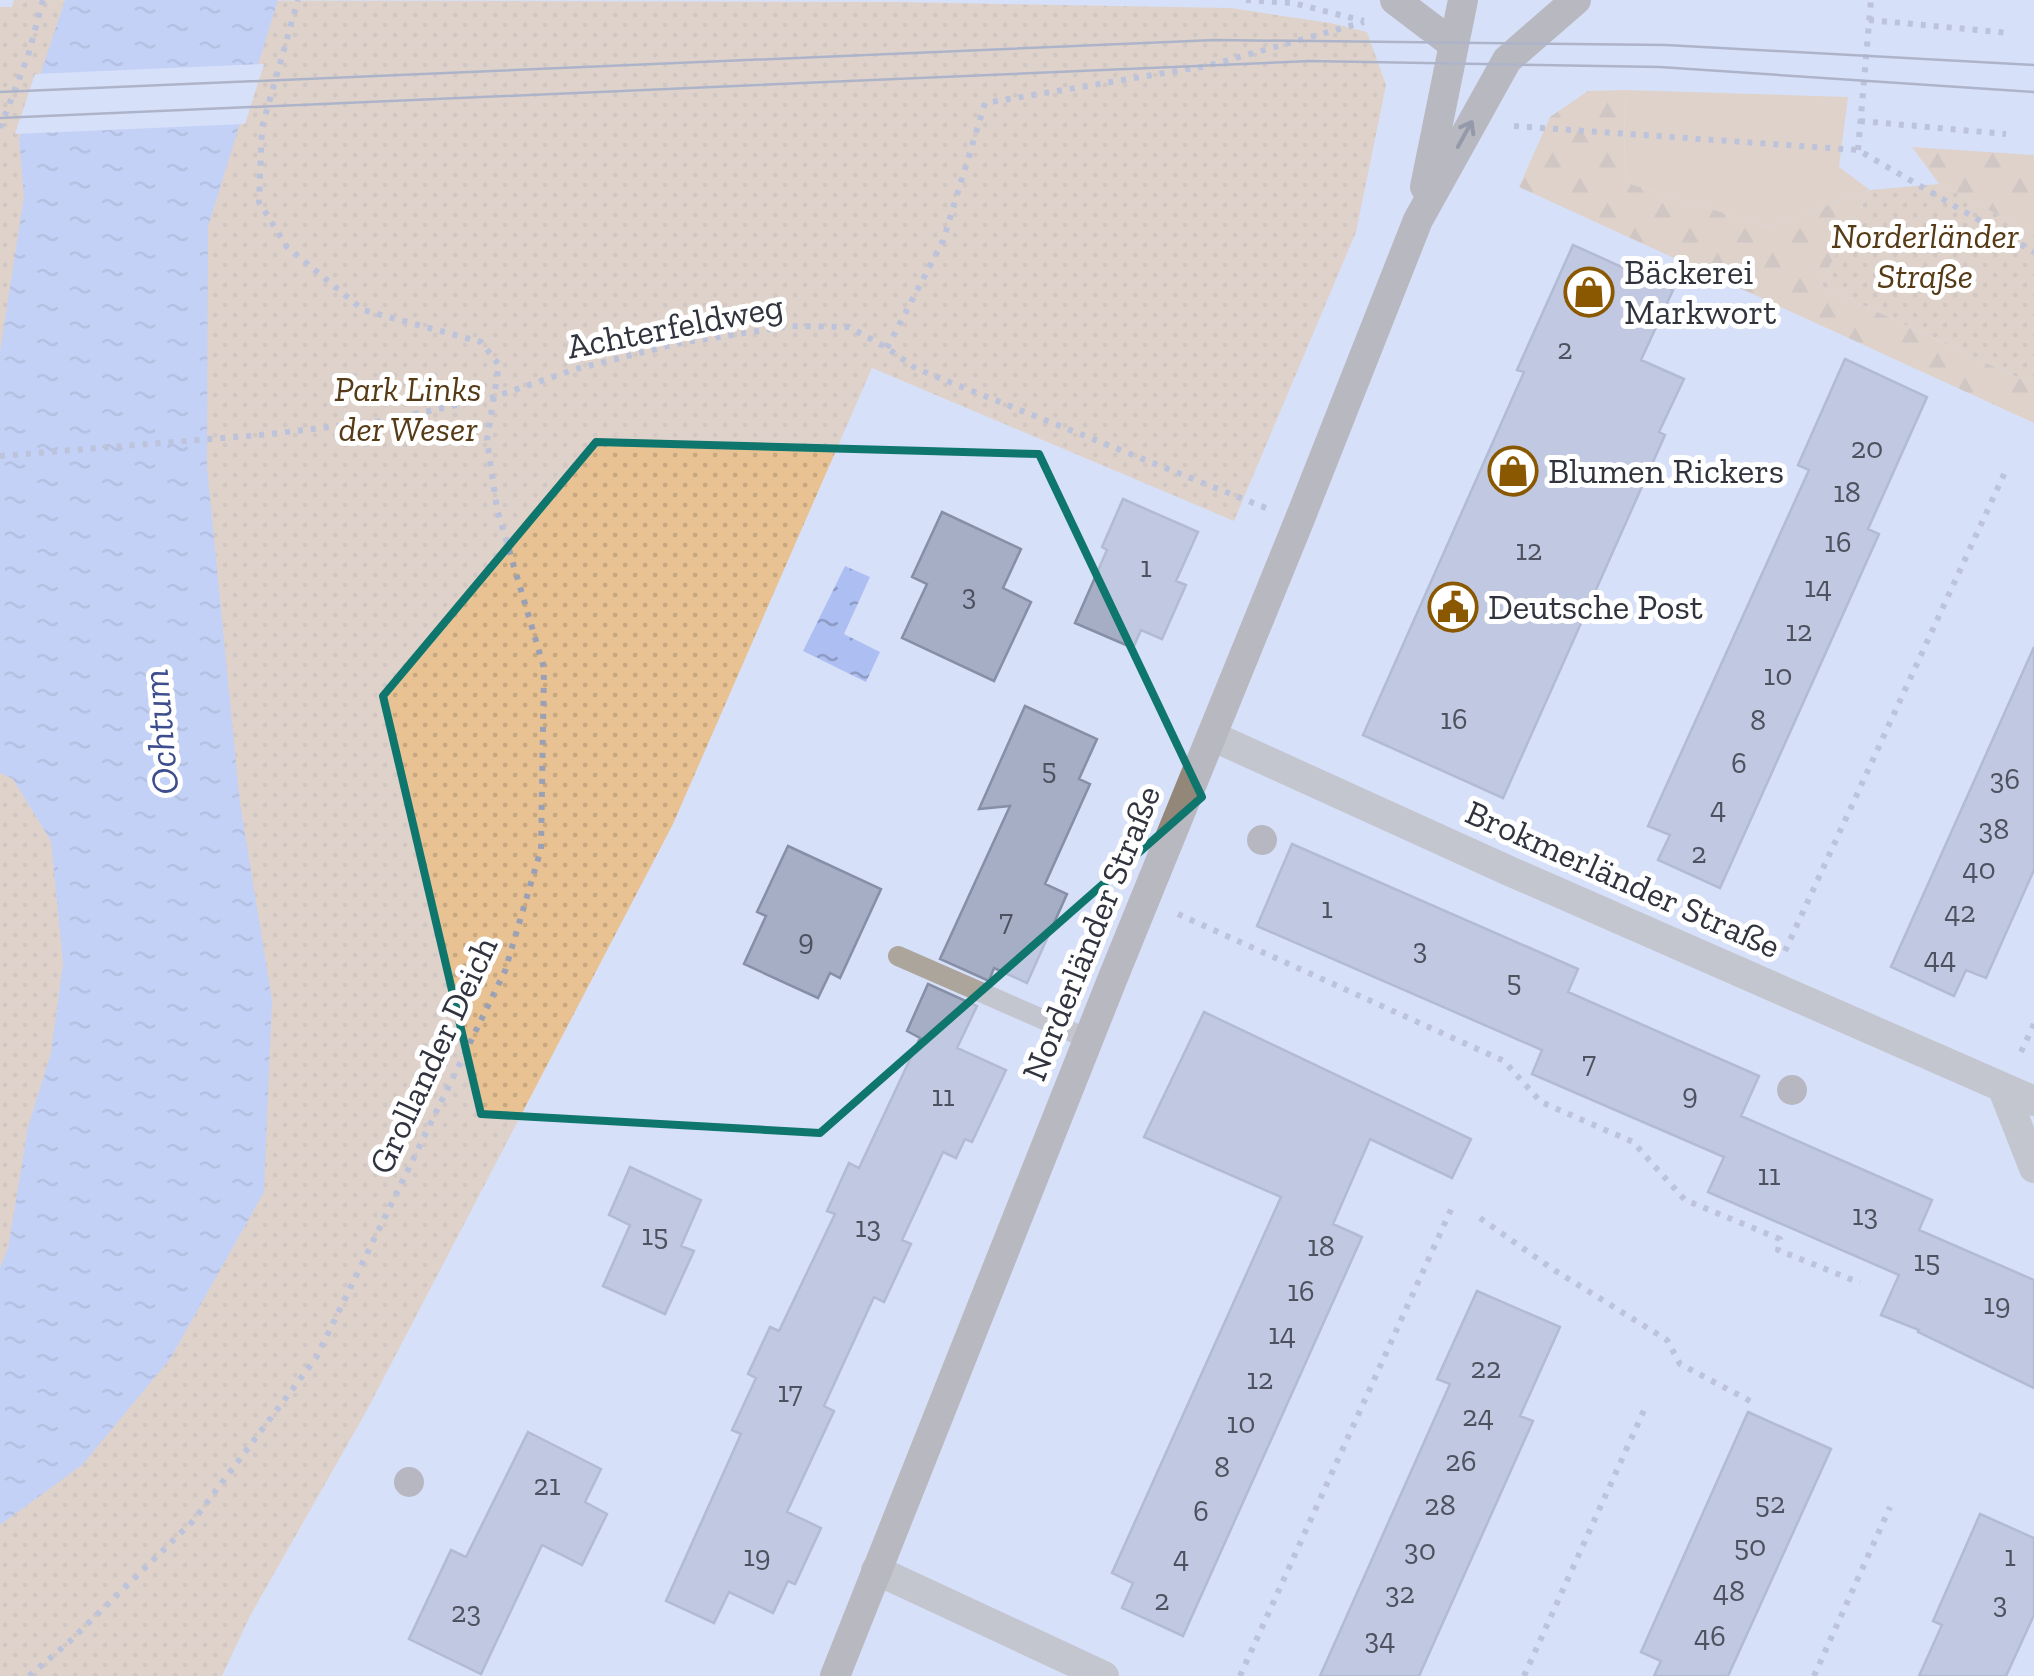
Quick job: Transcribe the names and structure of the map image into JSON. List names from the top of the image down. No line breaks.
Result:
{"streets":{"street":["Brokmerländer Straße","Norderländer Straße"],"path":["Achterfeldweg","Grollander Deich"]},"crossings":[["Achterfeldweg","Norderländer Straße"],["Achterfeldweg","Grollander Deich"],["Brokmerländer Straße","Norderländer Straße"]],"water":["Ochtum"],"parks":["Norderländer Straße","Park Links der Weser"],"places":{"shop":["Bäckerei Markwort","Blumen Rickers"],"public building":["Deutsche Post"]},"house_numbers":["2","20","18","16","12","1","14","3","12","10","16","8","6","5","36","4","38","2","40","1","42","7","9","3","44","5","7","9","11","11","13","13","15","18","15","16","19","14","22","12","17","24","10","26","8","21","52","28","6","50","30","19","1","4","48","32","2","3","23","46","34"]}
